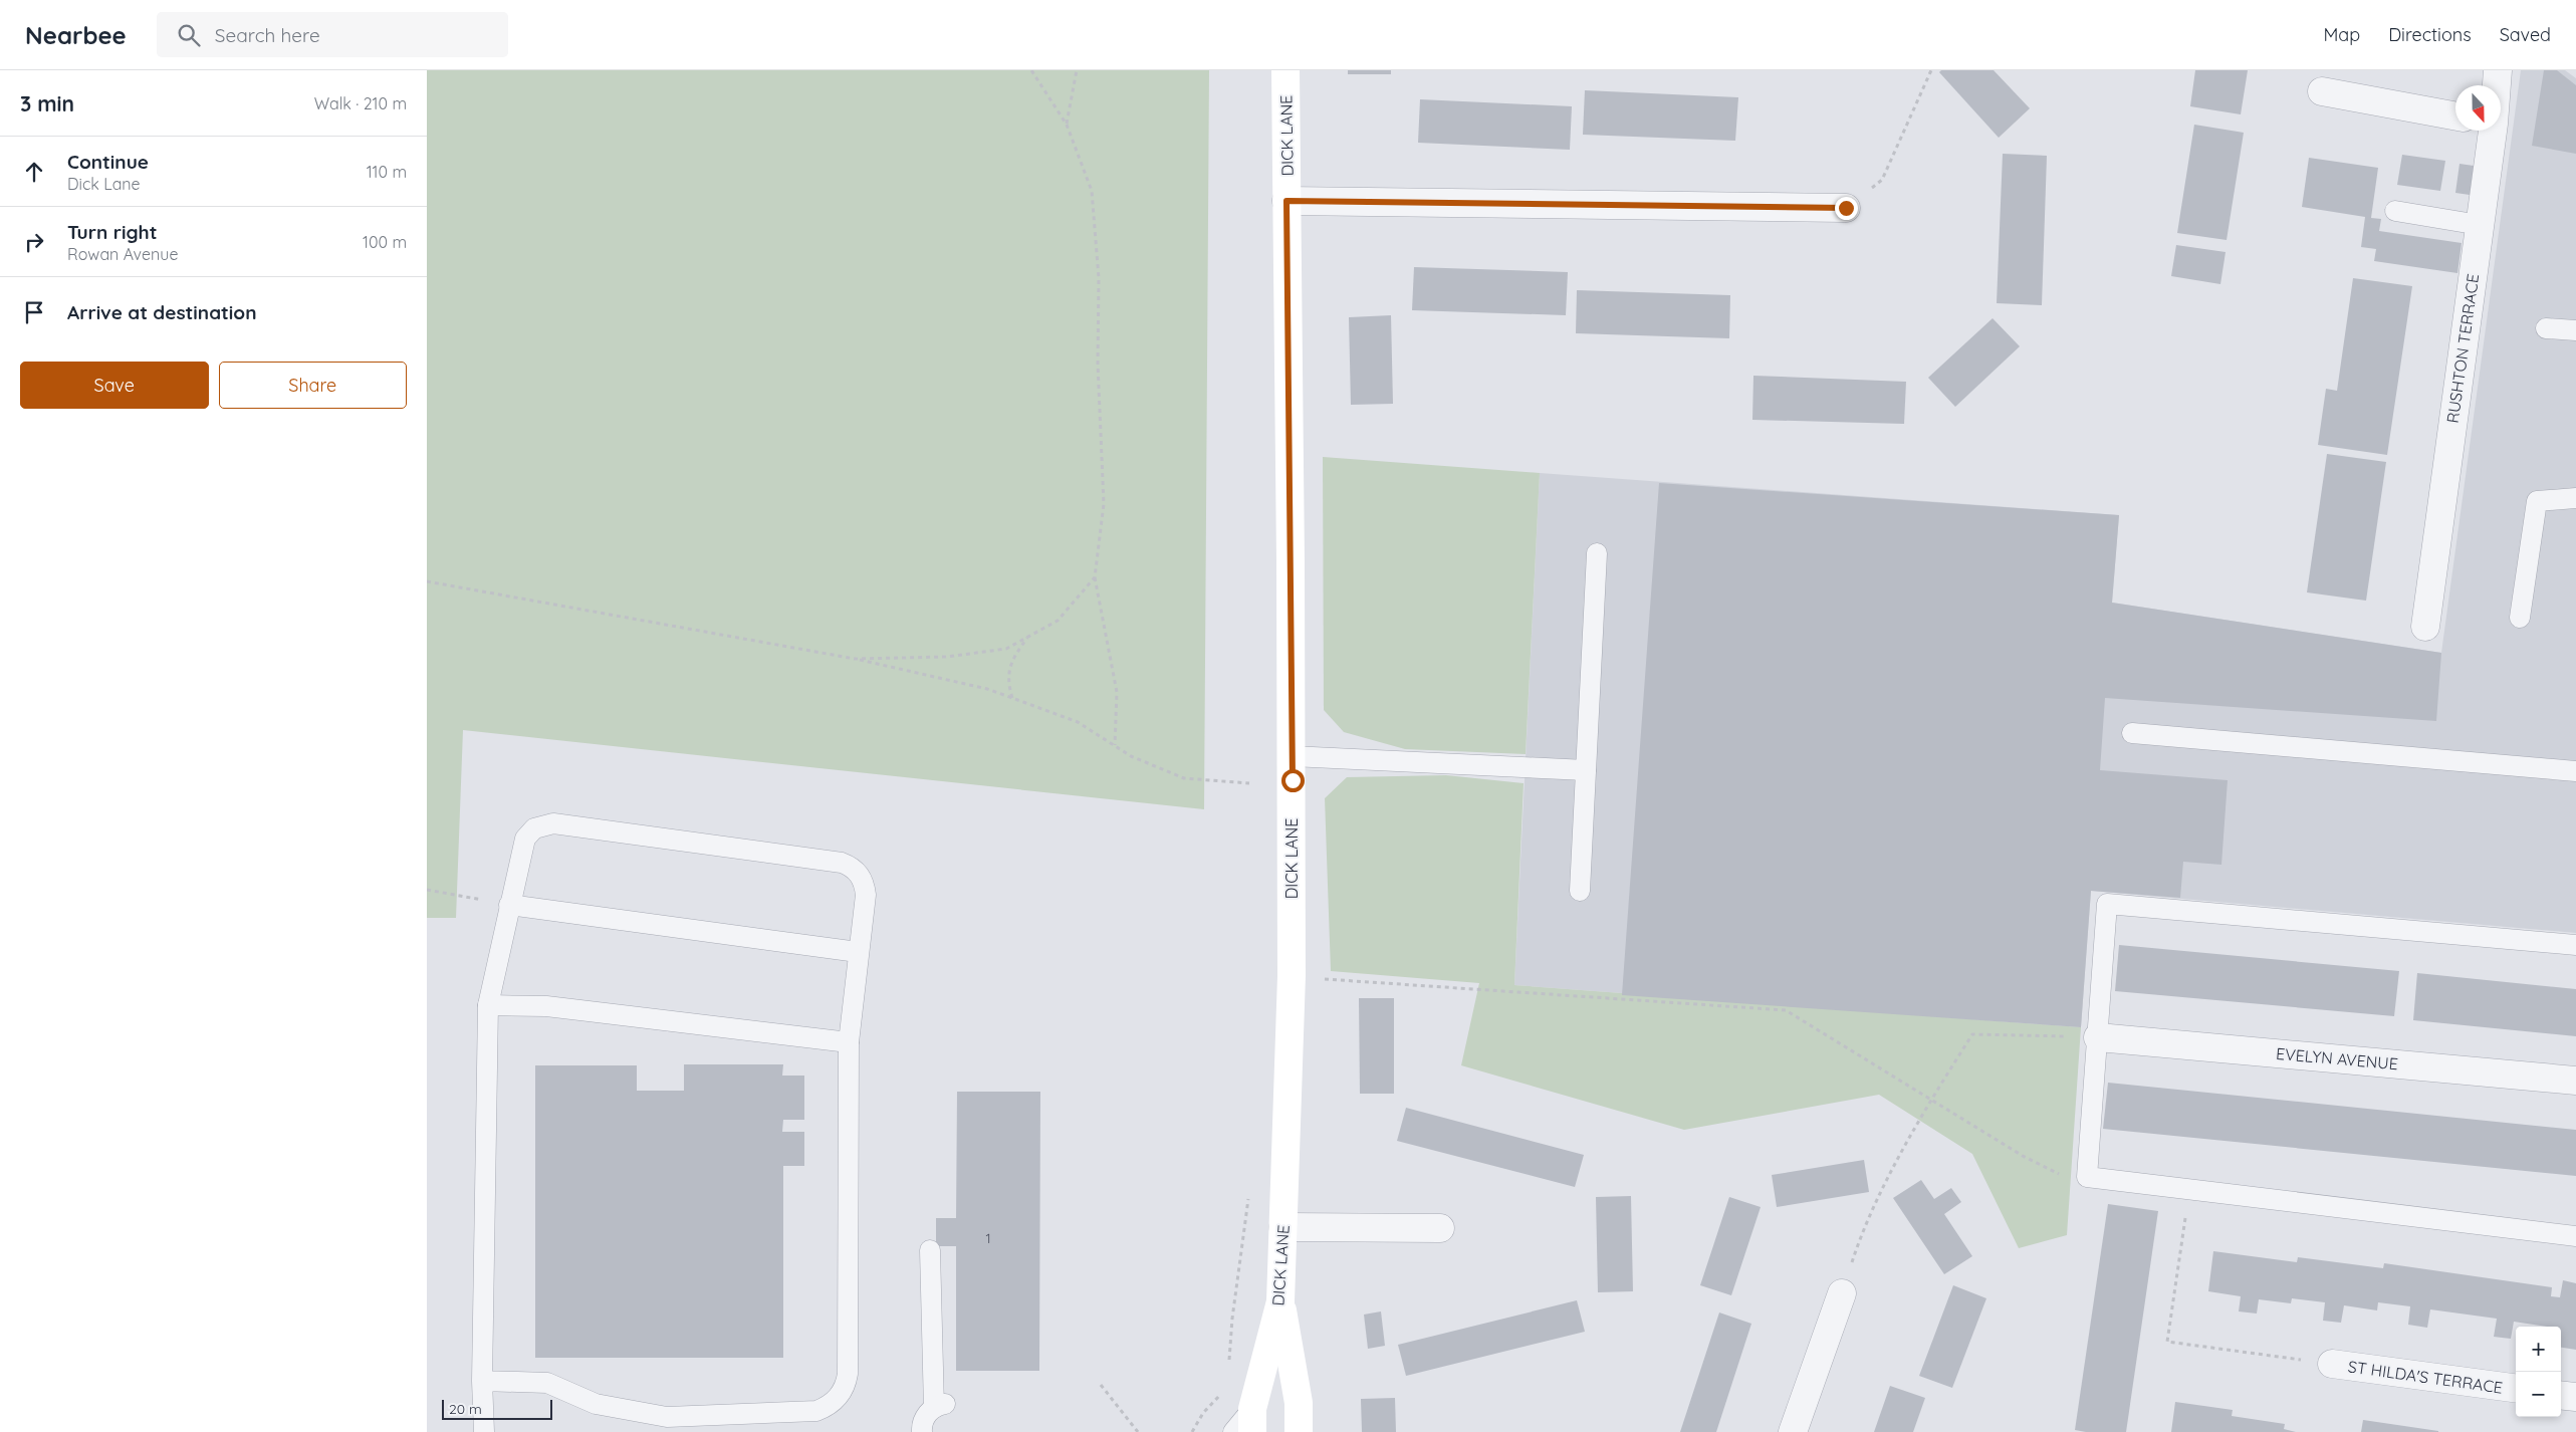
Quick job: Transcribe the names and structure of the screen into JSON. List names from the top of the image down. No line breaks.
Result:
{"streets":{"street":["DICK LANE","RUSHTON TERRACE","EVELYN AVENUE","ST HILDA'S TERRACE"]},"house_numbers":["1"],"scale_bar":"20 m","north":"bottom","page":{"header":"Nearbee","search":"Search here","nav":["Map","Directions","Saved"],"heading":["3 min","Walk · 210 m"],"list":[["Continue","Dick Lane","110 m"],["Turn right","Rowan Avenue","100 m"],"Arrive at destination"],"buttons":["Save","Share"],"map_buttons":["+","−"],"scale":"20 m"}}
